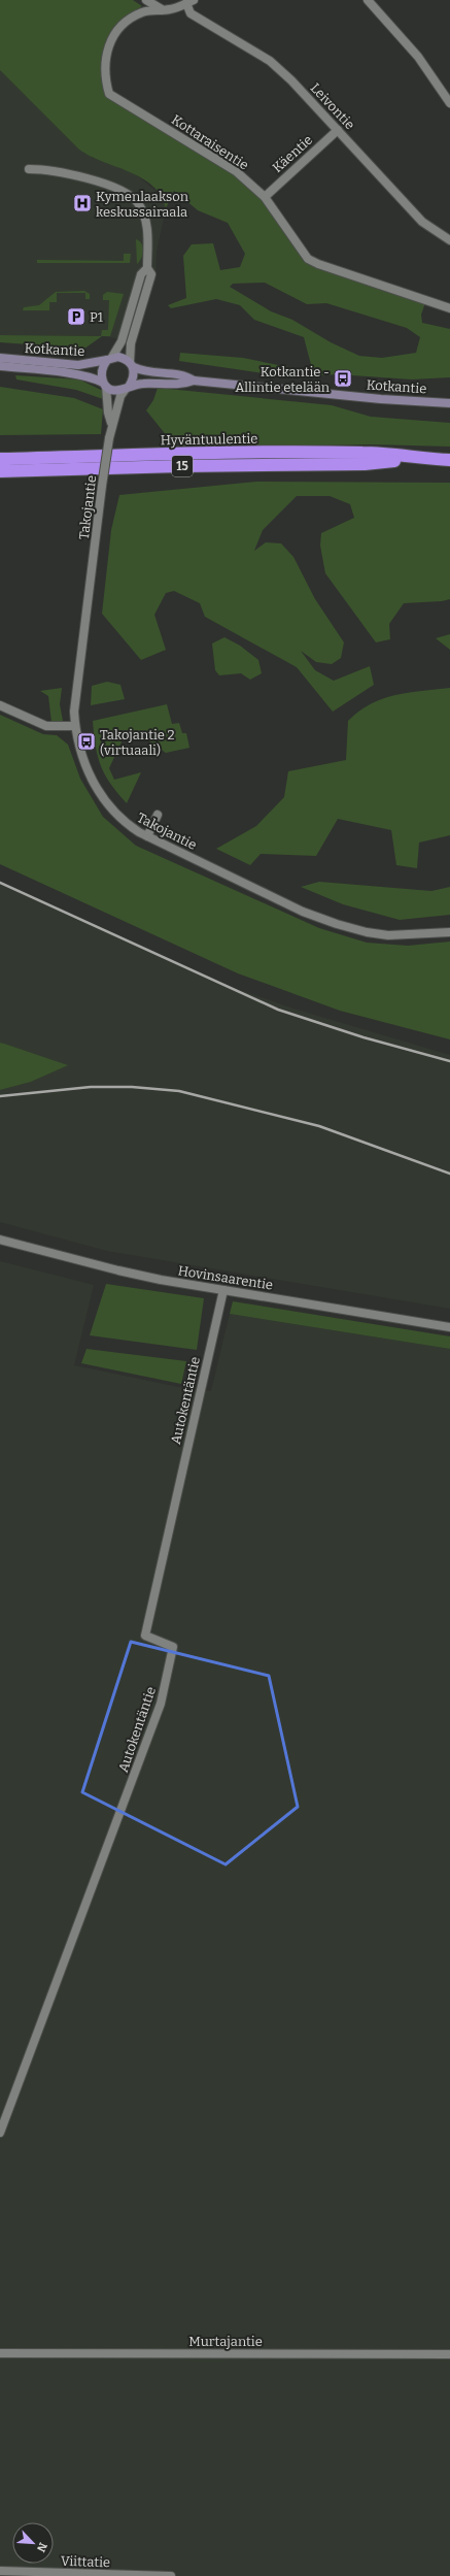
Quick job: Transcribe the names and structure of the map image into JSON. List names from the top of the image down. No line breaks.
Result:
{"streets":{"highway":["Hyväntuulentie","15"],"street":["Leivontie","Kottaraisentie","Käentie","Kotkantie","Takojantie","Hovinsaarentie","Autokentäntie","Murtajantie","Viittatie"]},"crossings":[["Leivontie","Kottaraisentie"],["Leivontie","Käentie"],["Kottaraisentie","Käentie"],["Kotkantie","Takojantie"],["Hovinsaarentie","Autokentäntie"]],"places":{"hospital":["Kymenlaakson keskussairaala"],"parking":["P1"],"bus stop":["Kotkantie - Allintie etelään","Takojantie 2 (virtuaali)"]},"north":"bottom right"}
